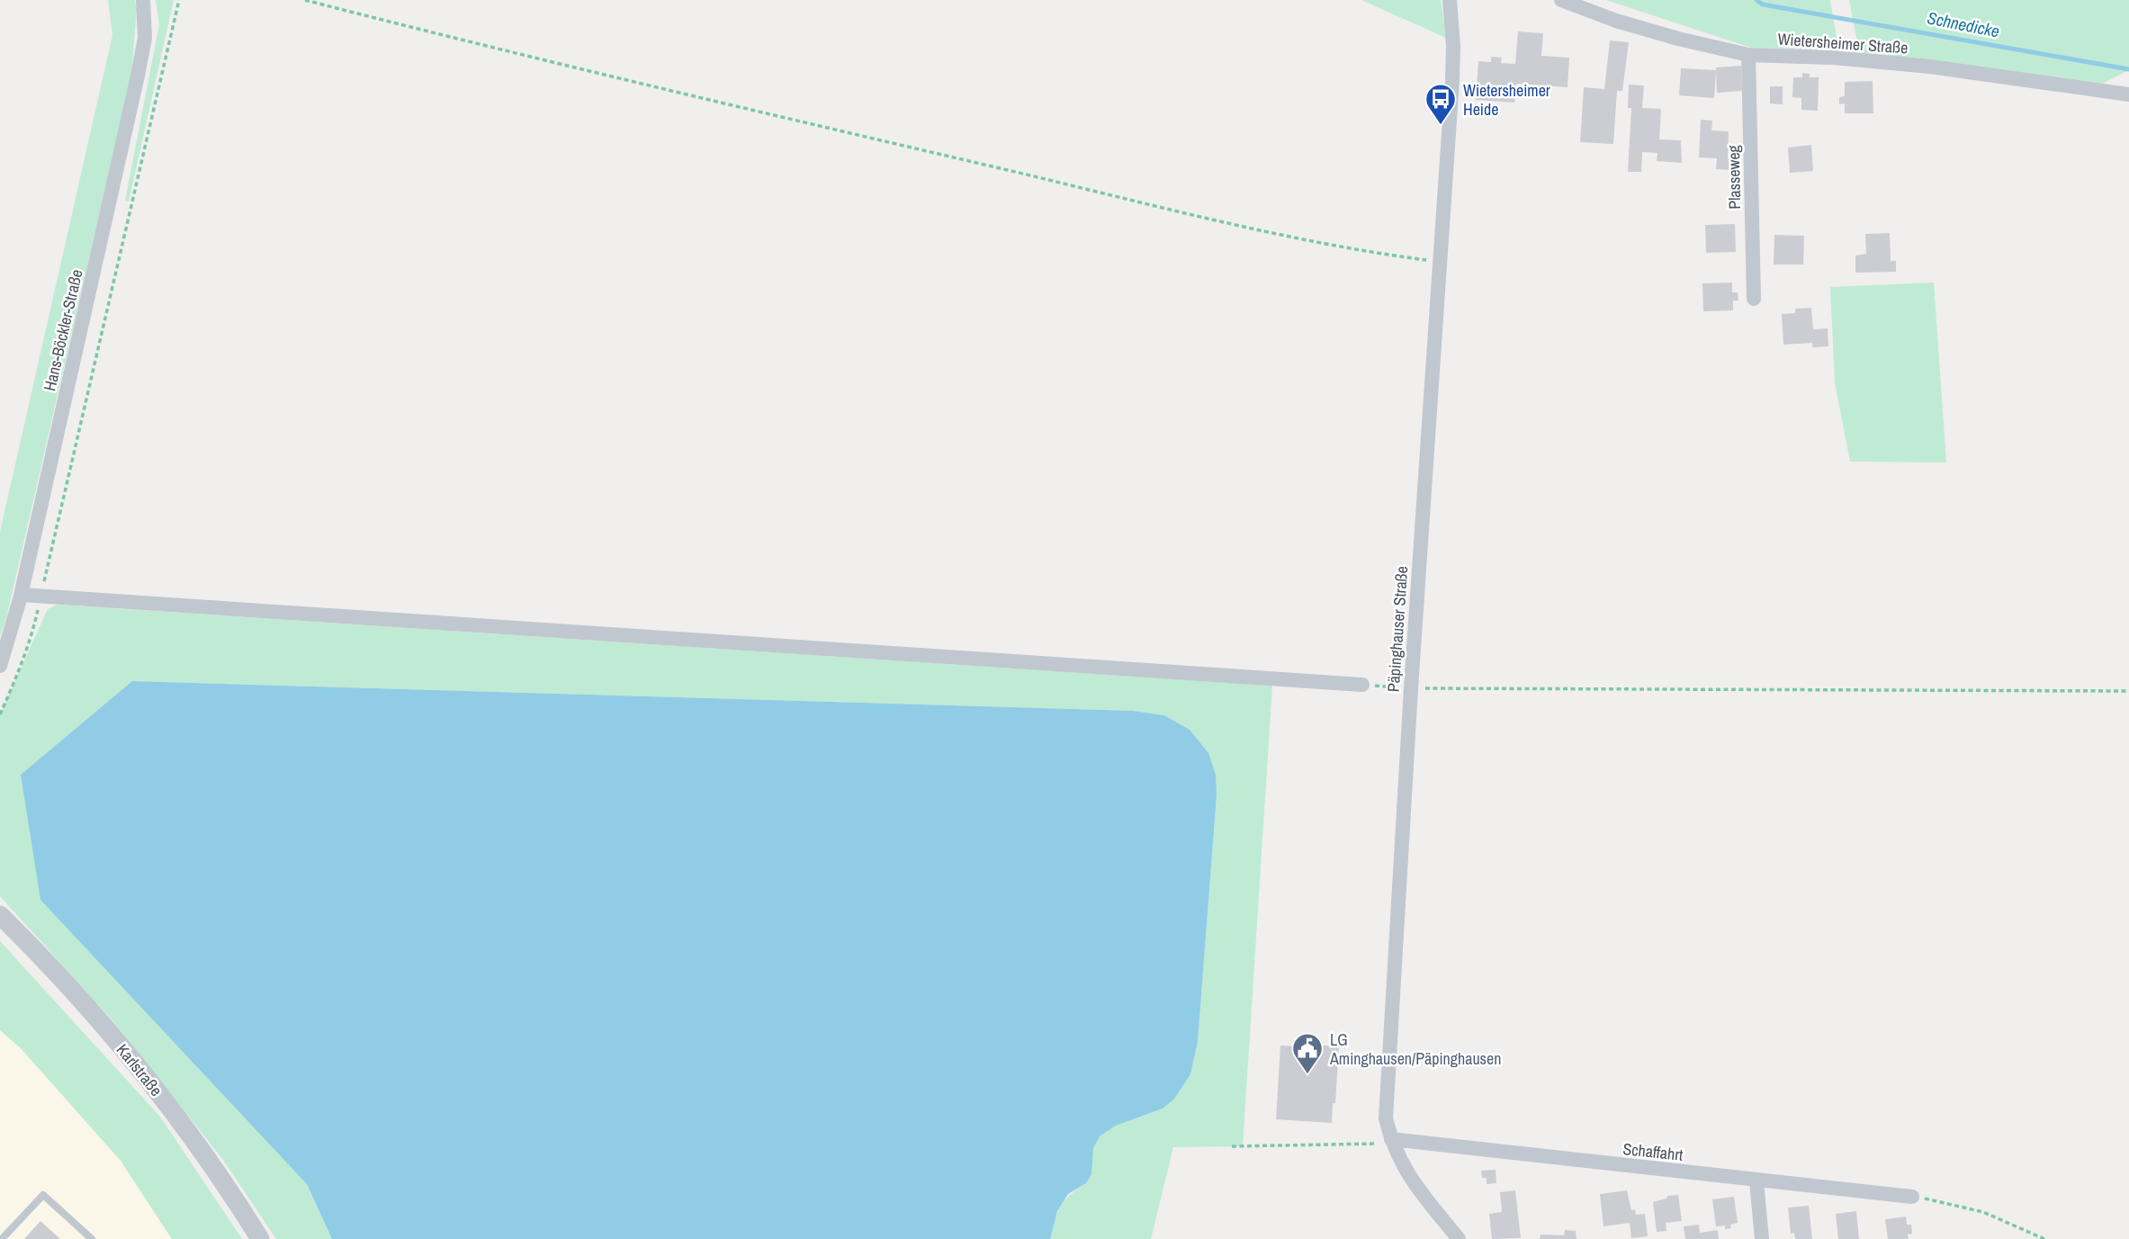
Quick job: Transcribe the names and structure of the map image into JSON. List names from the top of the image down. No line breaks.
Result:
{"streets":{"street":["Wietersheimer Straße","Plasseweg","Hans-Böckler-Straße","Päpinghauser Straße","Karlstraße","Schaffahrt"]},"crossings":[["Wietersheimer Straße","Plasseweg"],["Päpinghauser Straße","Schaffahrt"]],"water":["Schnedicke"],"places":{"bus stop":["Wietersheimer Heide"],"public building":["LG Aminghausen/Päpinghausen"]}}
